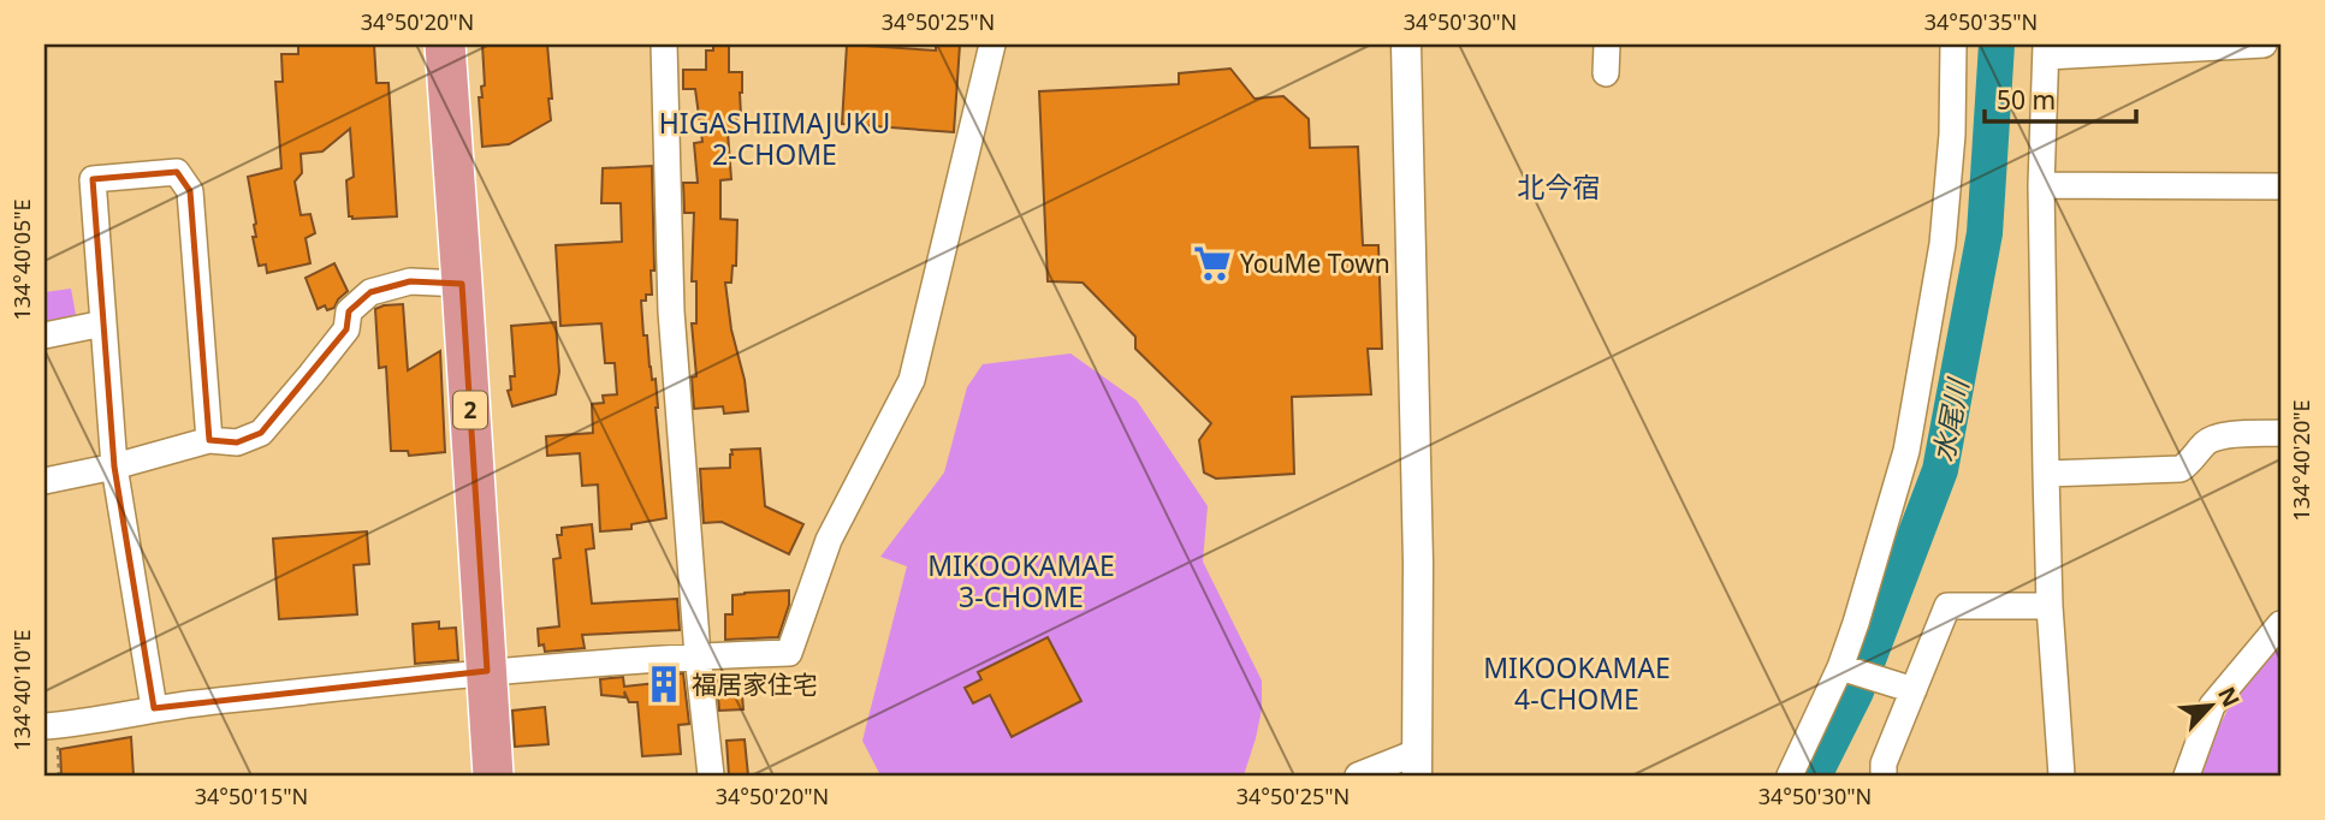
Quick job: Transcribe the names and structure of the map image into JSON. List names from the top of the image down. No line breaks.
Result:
{"streets":{"highway":["2"]},"districts":["HIGASHIIMAJUKU 2-CHOME","北今宿","MIKOOKAMAE 3-CHOME","MIKOOKAMAE 4-CHOME"],"water":["水尾川"],"places":{"supermarket":["YouMe Town"],"building":["福居家住宅"]},"scale_bar":"50 m","north":"top right","coordinates":["34°50'20\"N","34°50'25\"N","34°50'30\"N","34°50'35\"N","134°40'05\"E","134°40'20\"E","134°40'10\"E","34°50'15\"N"]}
